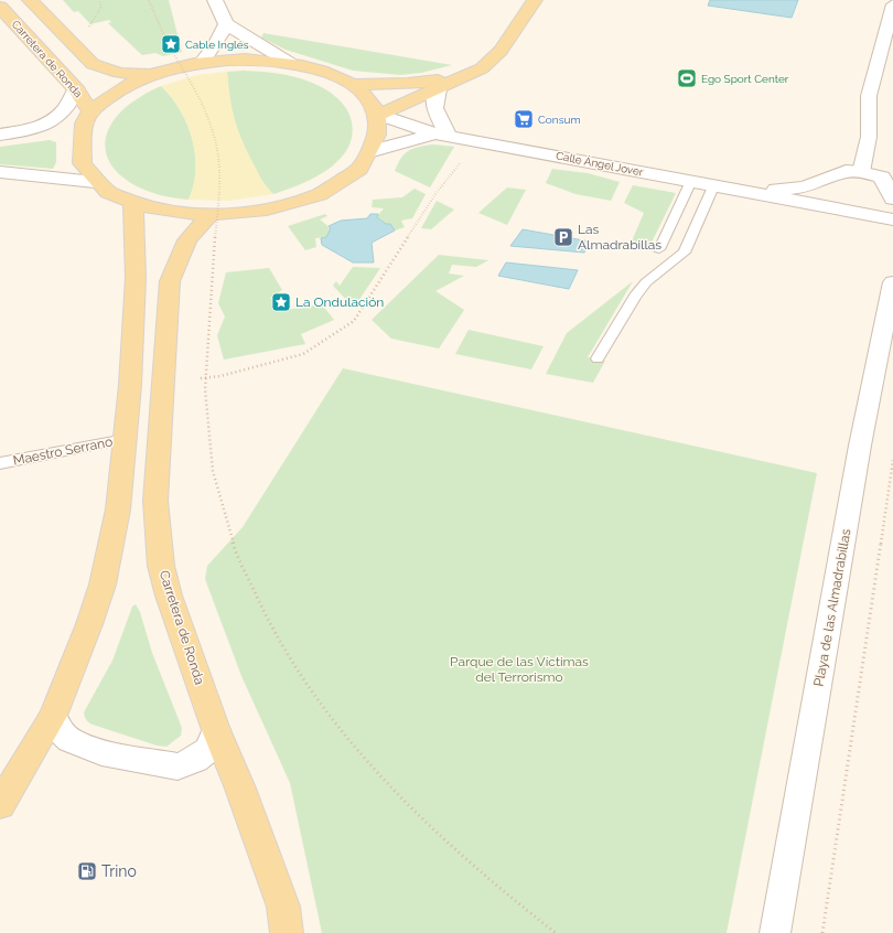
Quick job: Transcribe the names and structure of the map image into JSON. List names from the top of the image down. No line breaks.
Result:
{"streets":{"main road":["Carretera de Ronda"],"street":["Calle Ángel Jover","Playa de las Almadrabillas"],"lane":["Maestro Serrano"]},"parks":["Parque de las Víctimas del Terrorismo"],"places":{"place":["Cable Inglés","La Ondulación"],"sports":["Ego Sport Center"],"supermarket":["Consum"],"parking":["Las Almadrabillas"],"fuel station":["Trino"]}}
